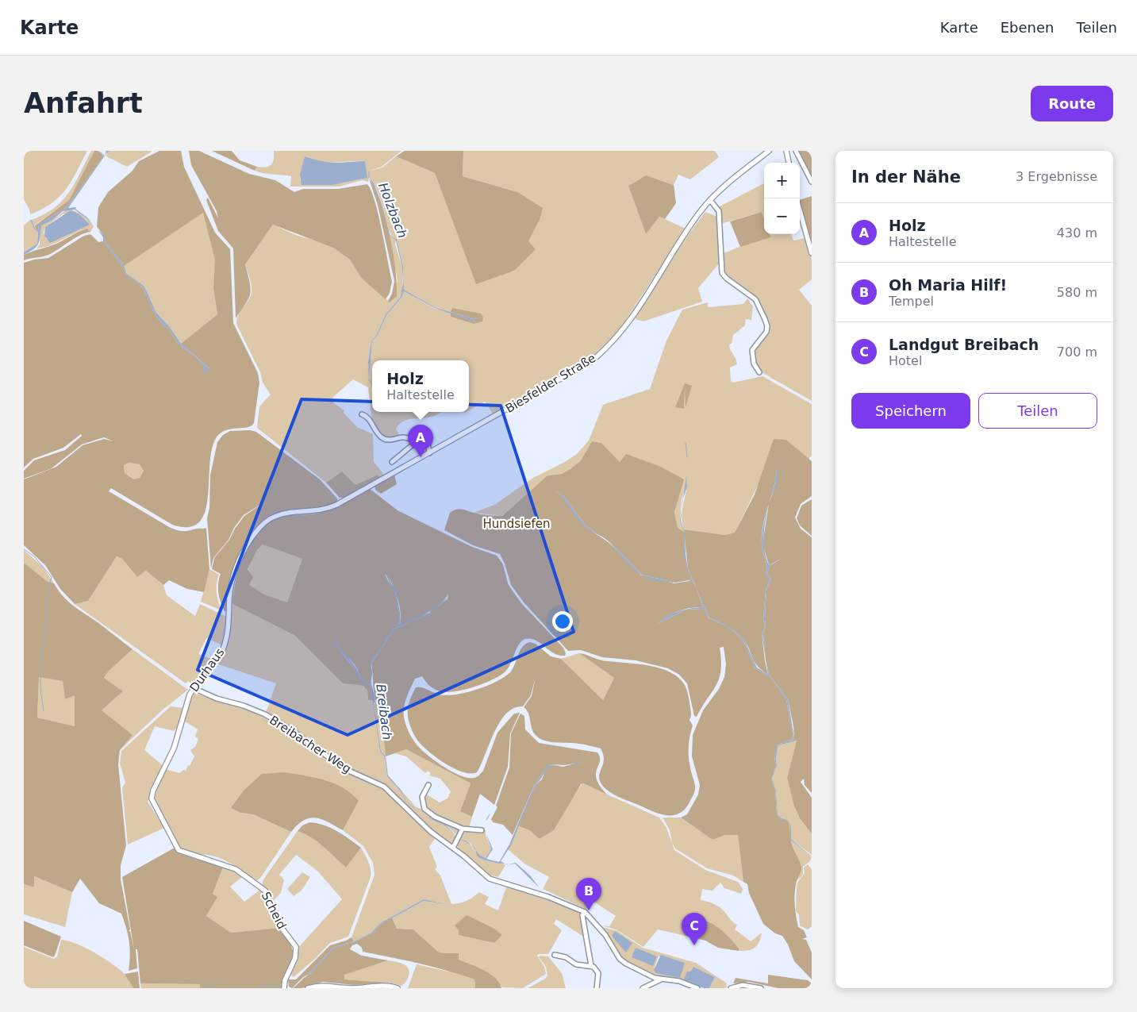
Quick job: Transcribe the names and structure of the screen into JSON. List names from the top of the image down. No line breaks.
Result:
{"streets":{"street":["Biesfelder Straße","Durhaus","Breibacher Weg","Scheid"]},"crossings":[["Biesfelder Straße","Durhaus"],["Durhaus","Breibacher Weg"],["Durhaus","Scheid"]],"water":["Holzbach","Breibach"],"parks":["Hundsiefen"],"page":{"header":"Karte","nav":["Karte","Ebenen","Teilen"],"buttons":["Route",["Speichern","Teilen"]],"title":"Anfahrt","heading":["In der Nähe","3 Ergebnisse"],"map_buttons":["+","−"],"list":[{"mark":"A","name":"Holz","note":"Haltestelle","value":"430 m"},{"mark":"B","name":"Oh Maria Hilf!","note":"Tempel","value":"580 m"},{"mark":"C","name":"Landgut Breibach","note":"Hotel","value":"700 m"}],"popup":["Holz","Haltestelle"],"pins":["A","B","C"]}}
